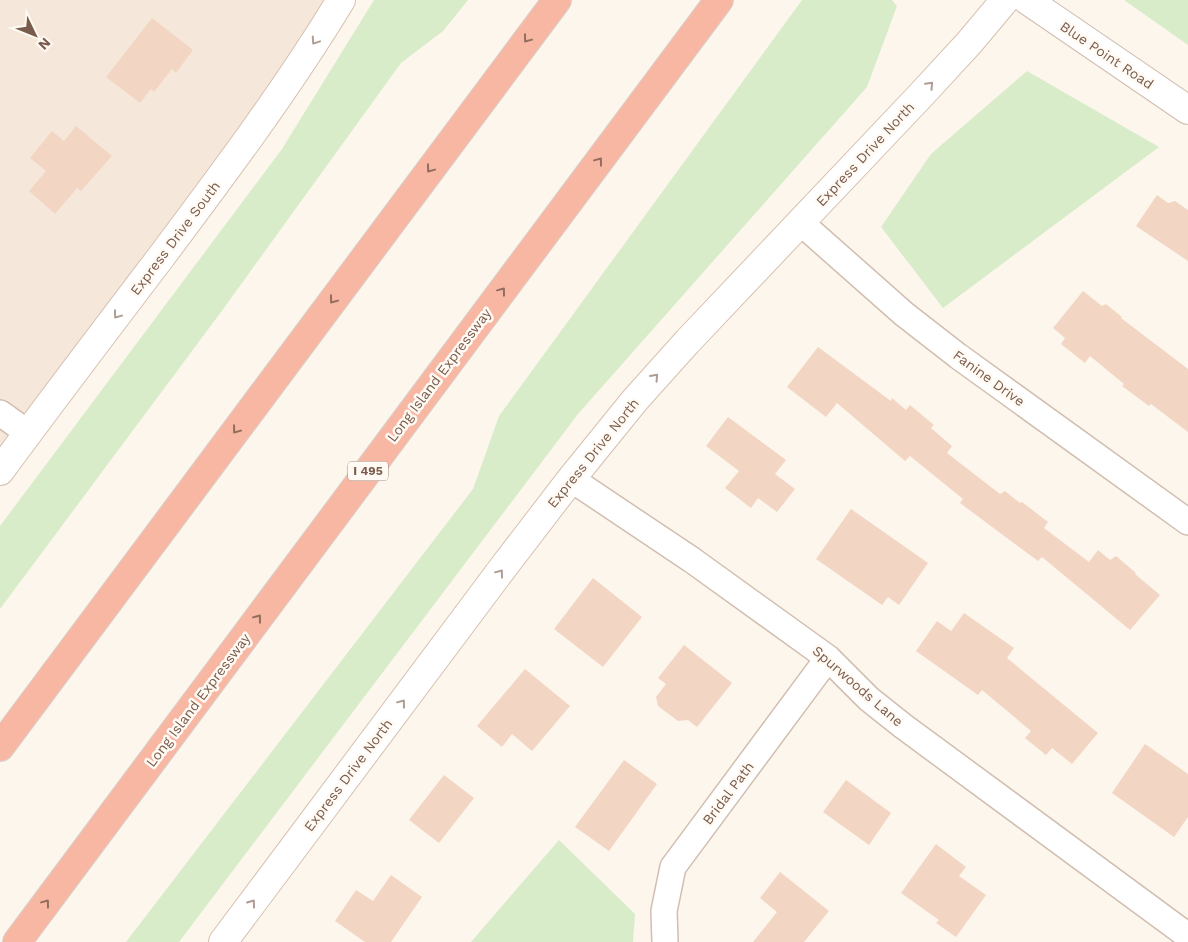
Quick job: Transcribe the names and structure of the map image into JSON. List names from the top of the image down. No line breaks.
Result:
{"streets":{"highway":["Long Island Expressway","I 495"],"main road":["Blue Point Road","Express Drive North","Express Drive South"],"street":["Fanine Drive","Spurwoods Lane","Bridal Path"]},"crossings":[["Express Drive North","Fanine Drive"],["Express Drive North","Spurwoods Lane"],["Spurwoods Lane","Bridal Path"]],"one_way":["Express Drive North","Express Drive South"],"north":"bottom right"}
